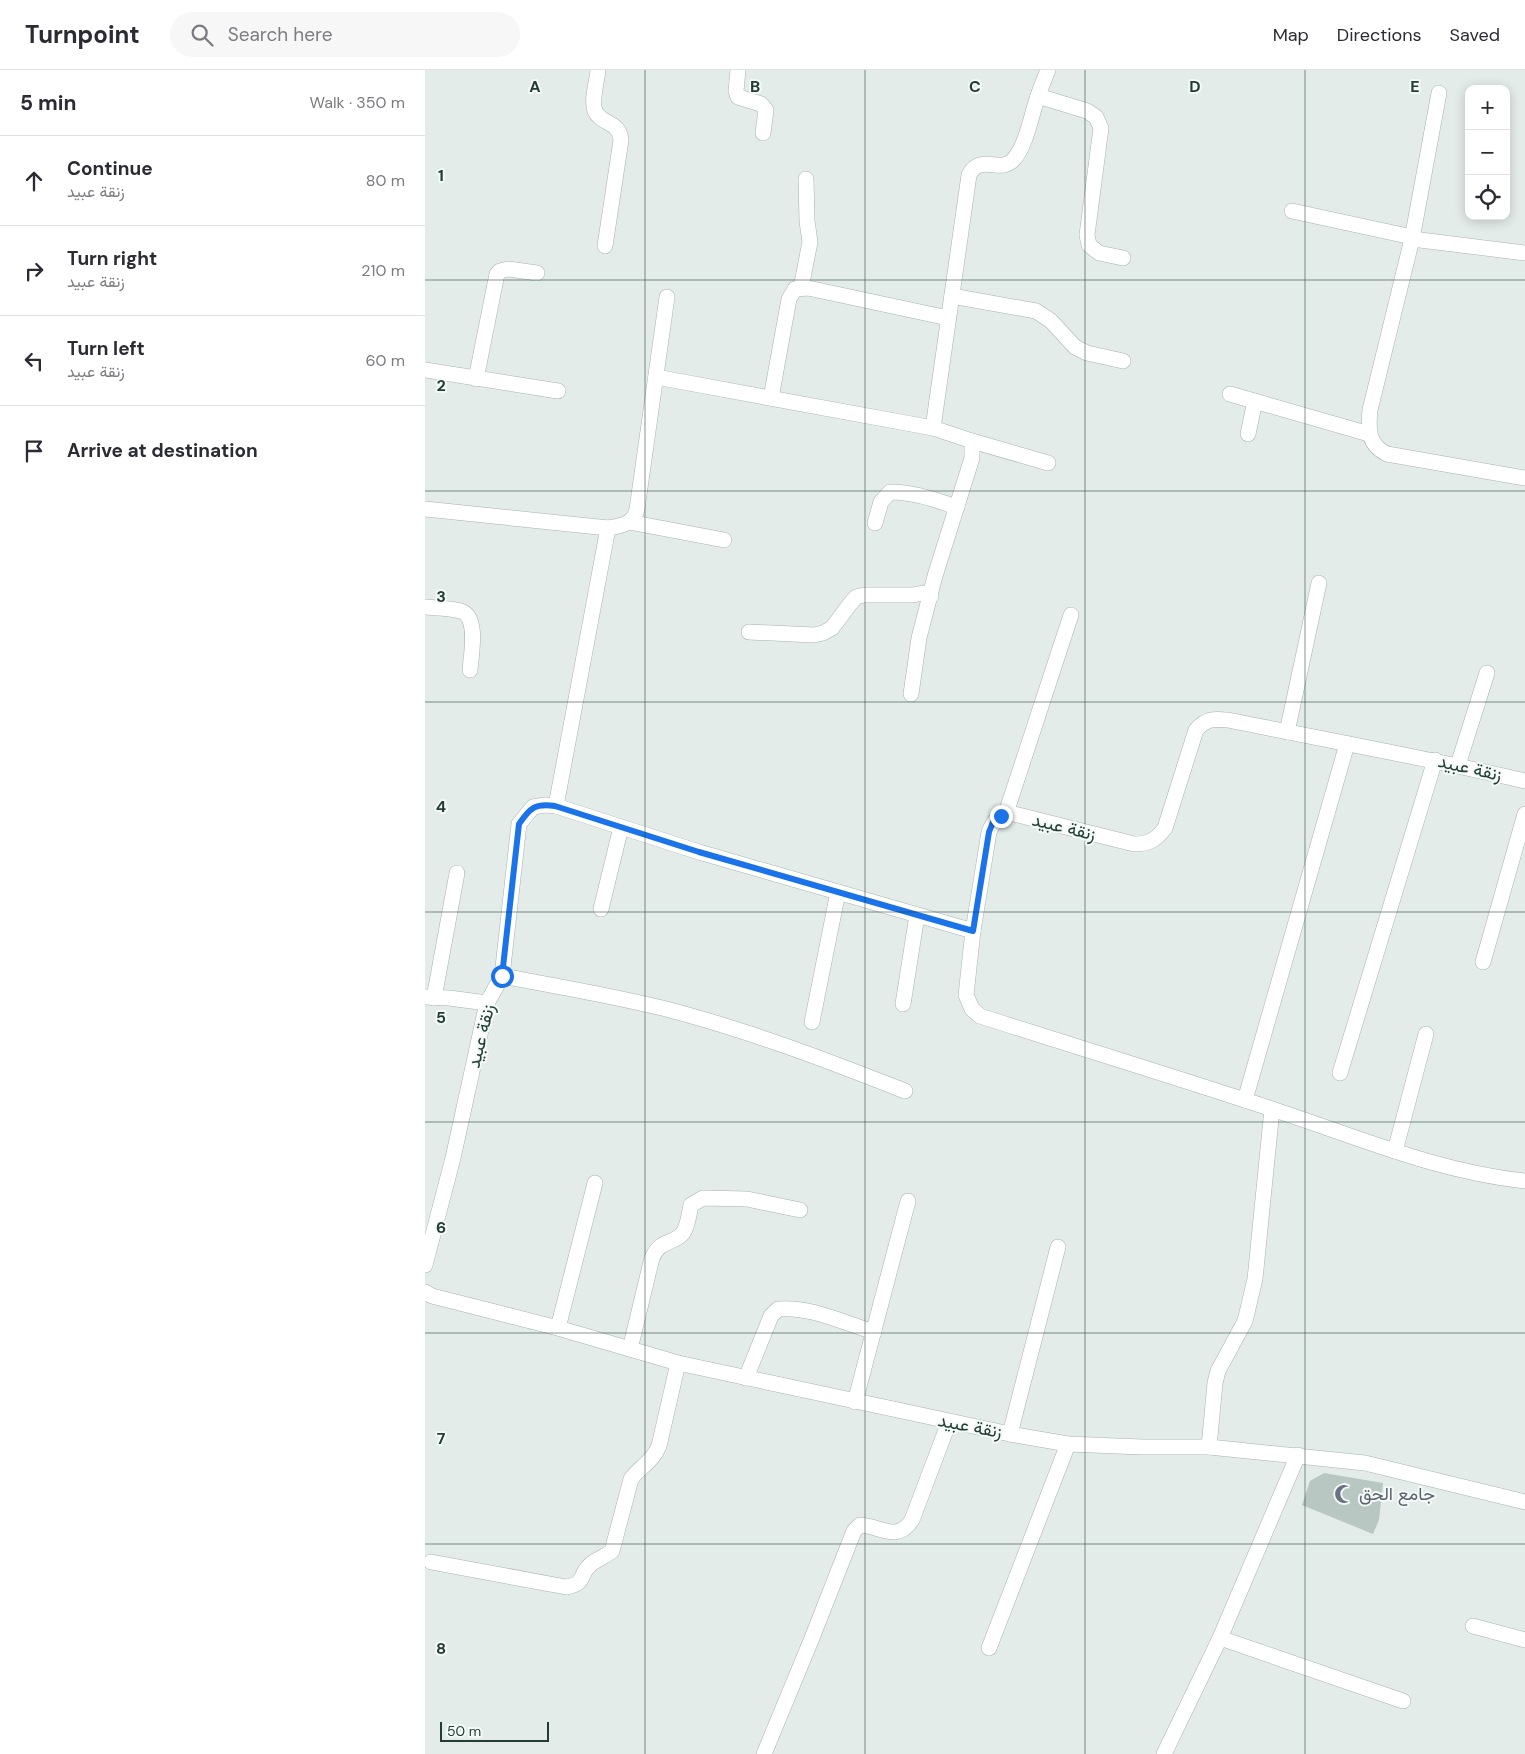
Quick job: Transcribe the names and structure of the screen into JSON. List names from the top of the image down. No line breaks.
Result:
{"streets":{"street":["زنقة عبيد"]},"places":{"mosque":["جامع الحق"]},"scale_bar":"50 m","page":{"header":"Turnpoint","search":"Search here","nav":["Map","Directions","Saved"],"heading":["5 min","Walk · 350 m"],"map_buttons":["+","−"],"list":[["Continue","زنقة عبيد","80 m"],["Turn right","زنقة عبيد","210 m"],["Turn left","زنقة عبيد","60 m"],"Arrive at destination"],"scale":"50 m"},"grid":{"columns":["A","B","C","D","E"],"rows":["1","2","3","4","5","6","7","8"]}}
